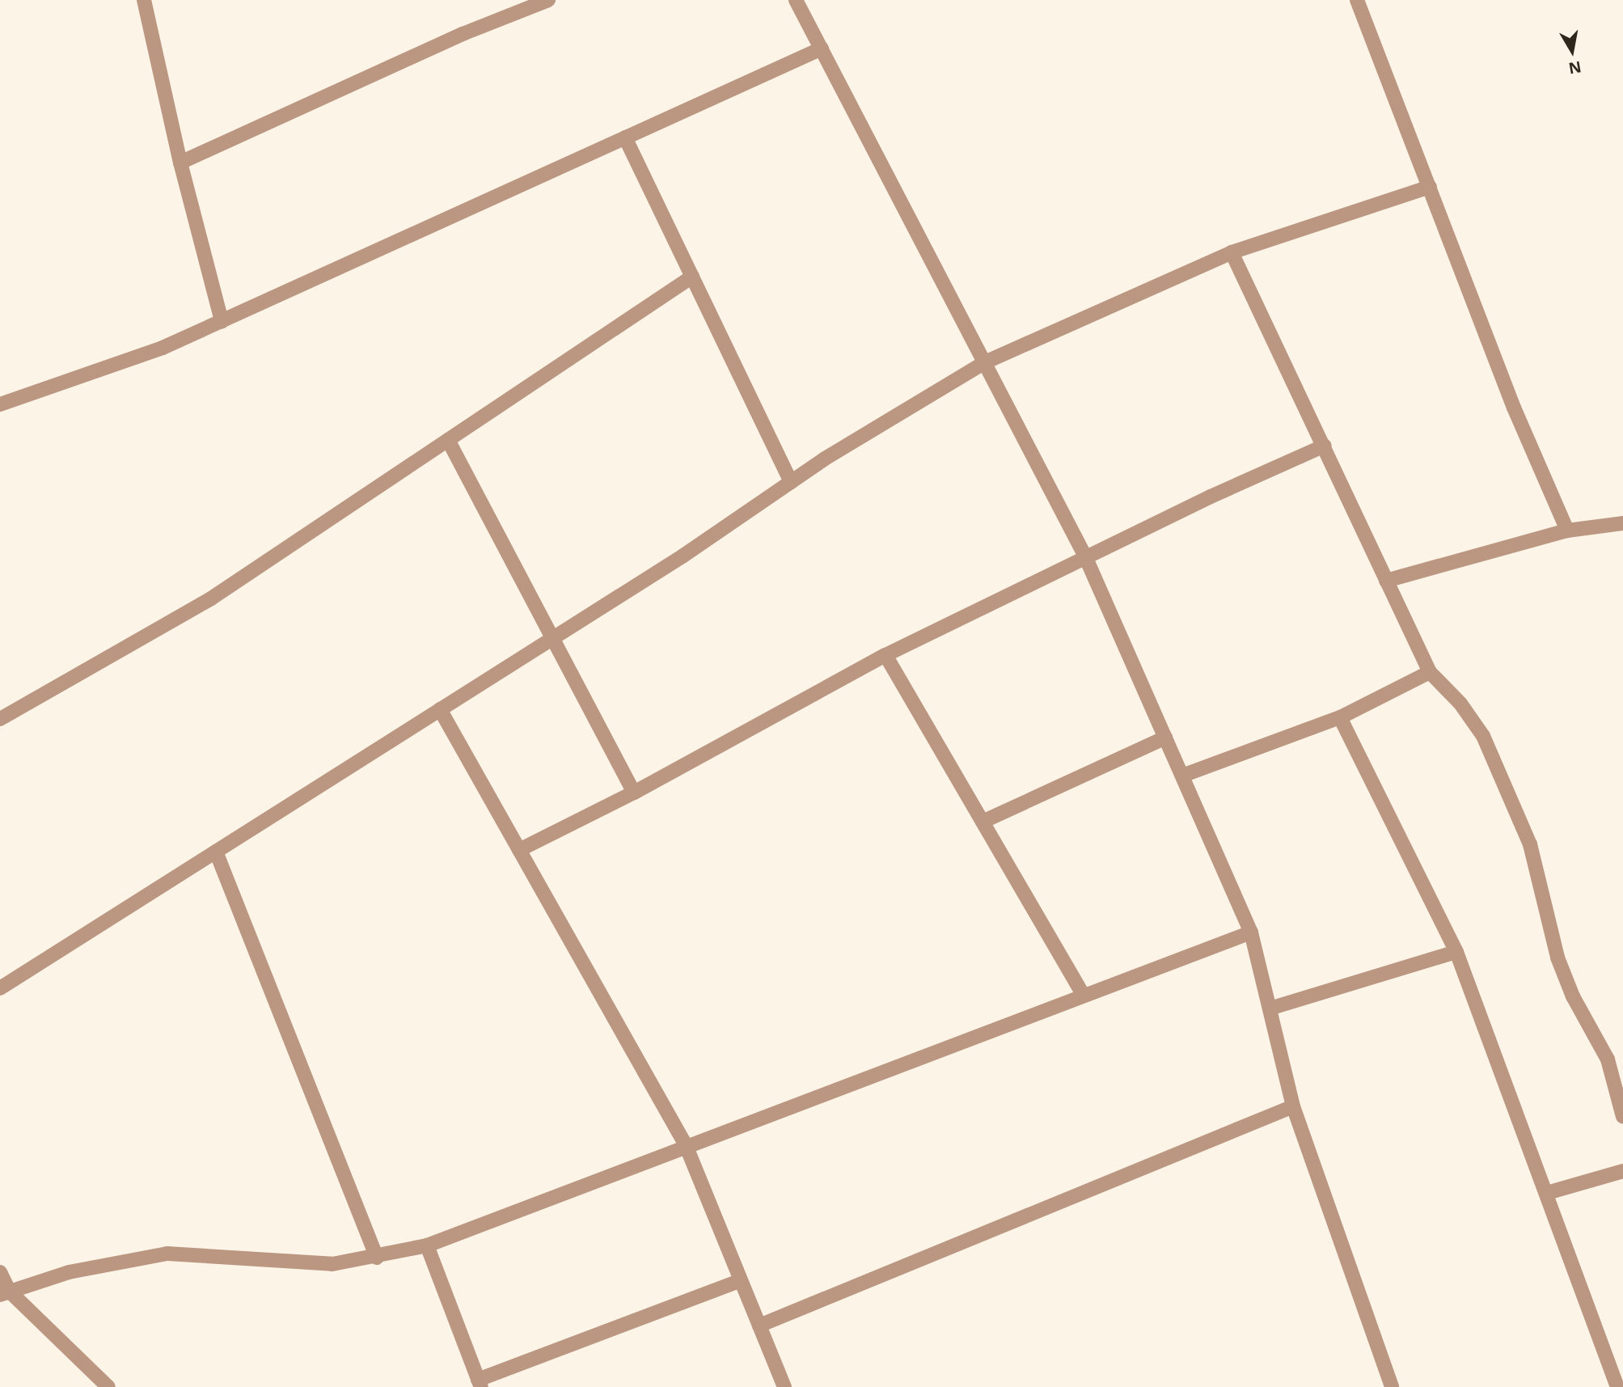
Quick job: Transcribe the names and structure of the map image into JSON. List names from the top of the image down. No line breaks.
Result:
{"north":"bottom"}
